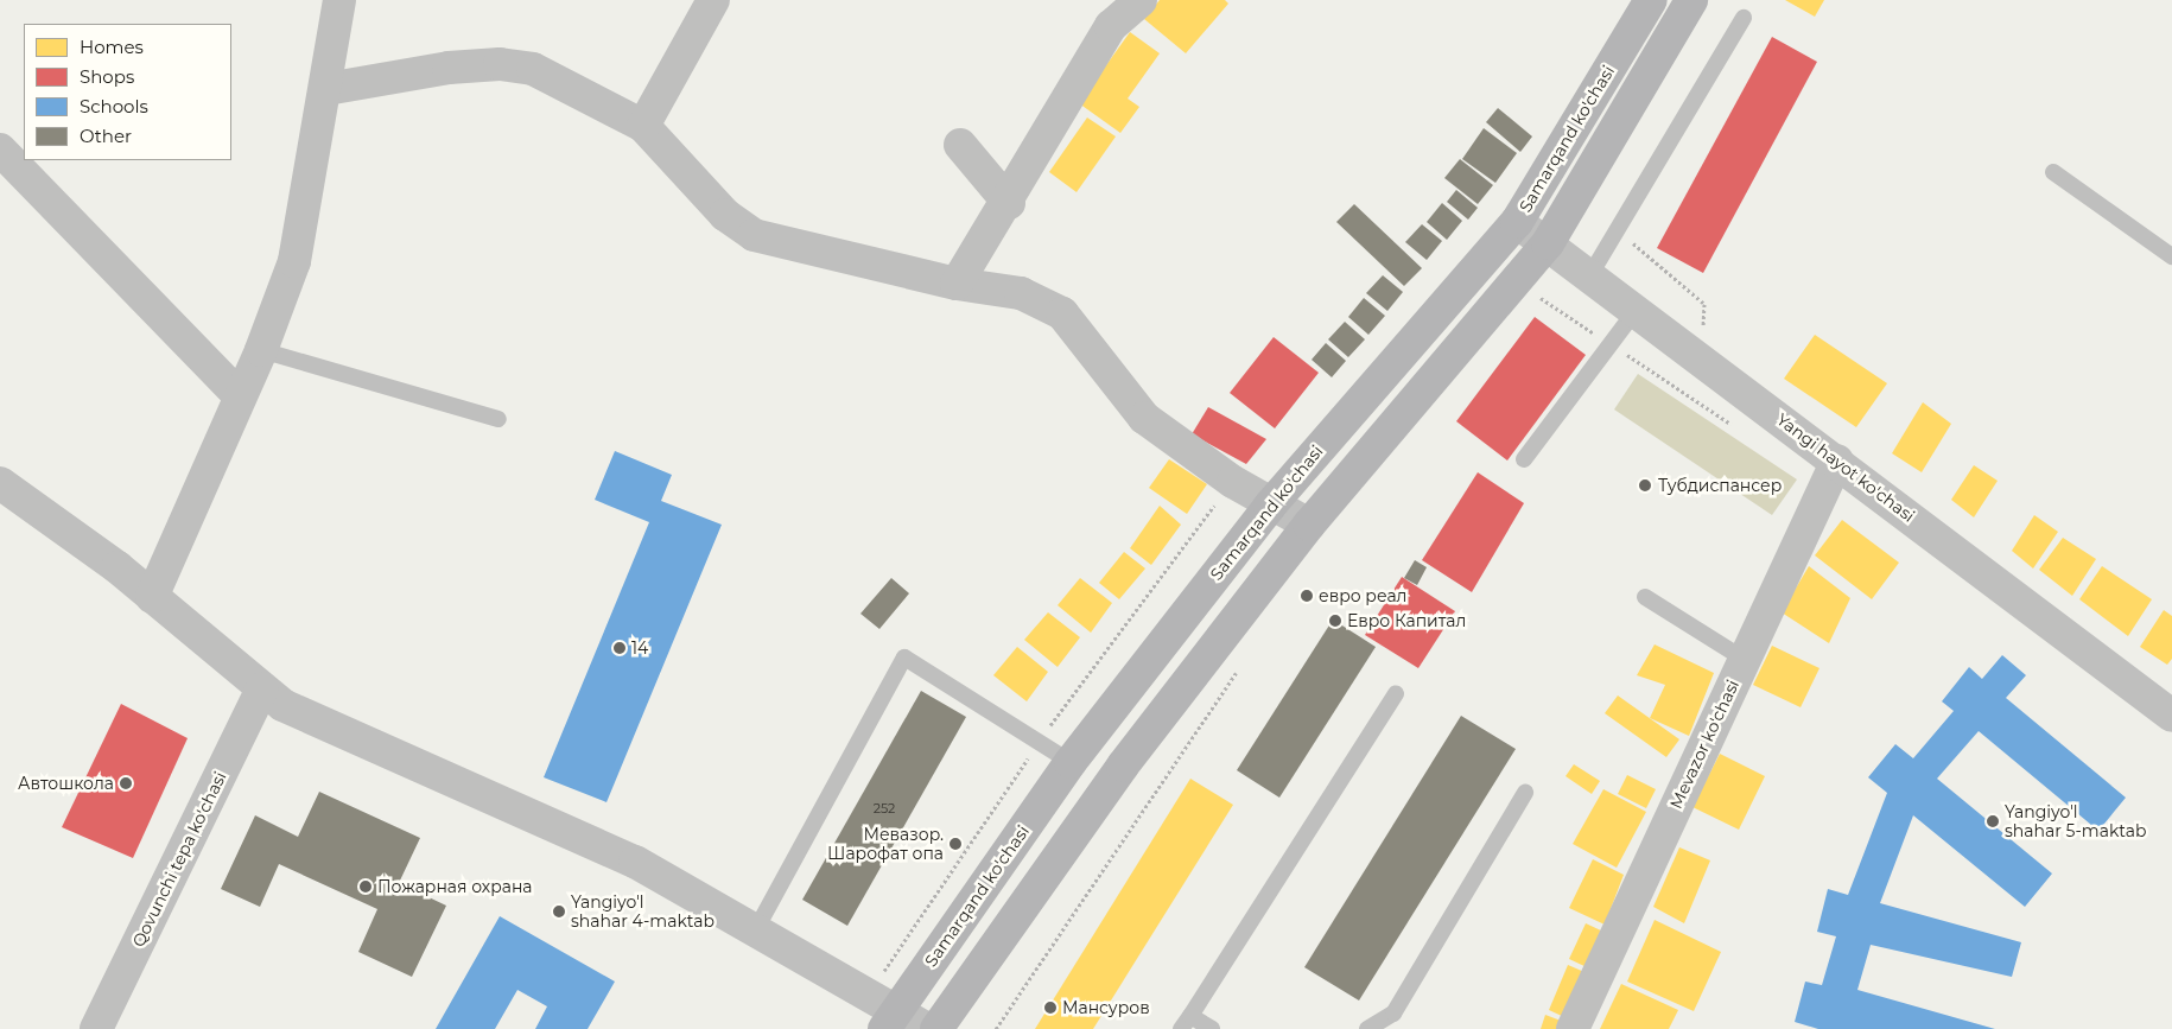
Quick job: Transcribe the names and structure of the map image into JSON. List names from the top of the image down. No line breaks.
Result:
{"streets":{"main road":["Samarqand ko'chasi"],"street":["Yangi hayot ko'chasi","Mevazor ko'chasi","Qovunchi tepa ko'chasi"]},"crossings":[["Samarqand ko'chasi","Yangi hayot ko'chasi"],["Yangi hayot ko'chasi","Mevazor ko'chasi"]],"places":["Тубдиспансер","евро реал","Евро Капитал","14","Автошкола","Yangiyo'l shahar 5-maktab","Мевазор. Шарофат опа","Пожарная охрана","Yangiyo'l shahar 4-maktab","Мансуров"],"house_numbers":["252"],"legend":["Homes","Shops","Schools","Other"]}
